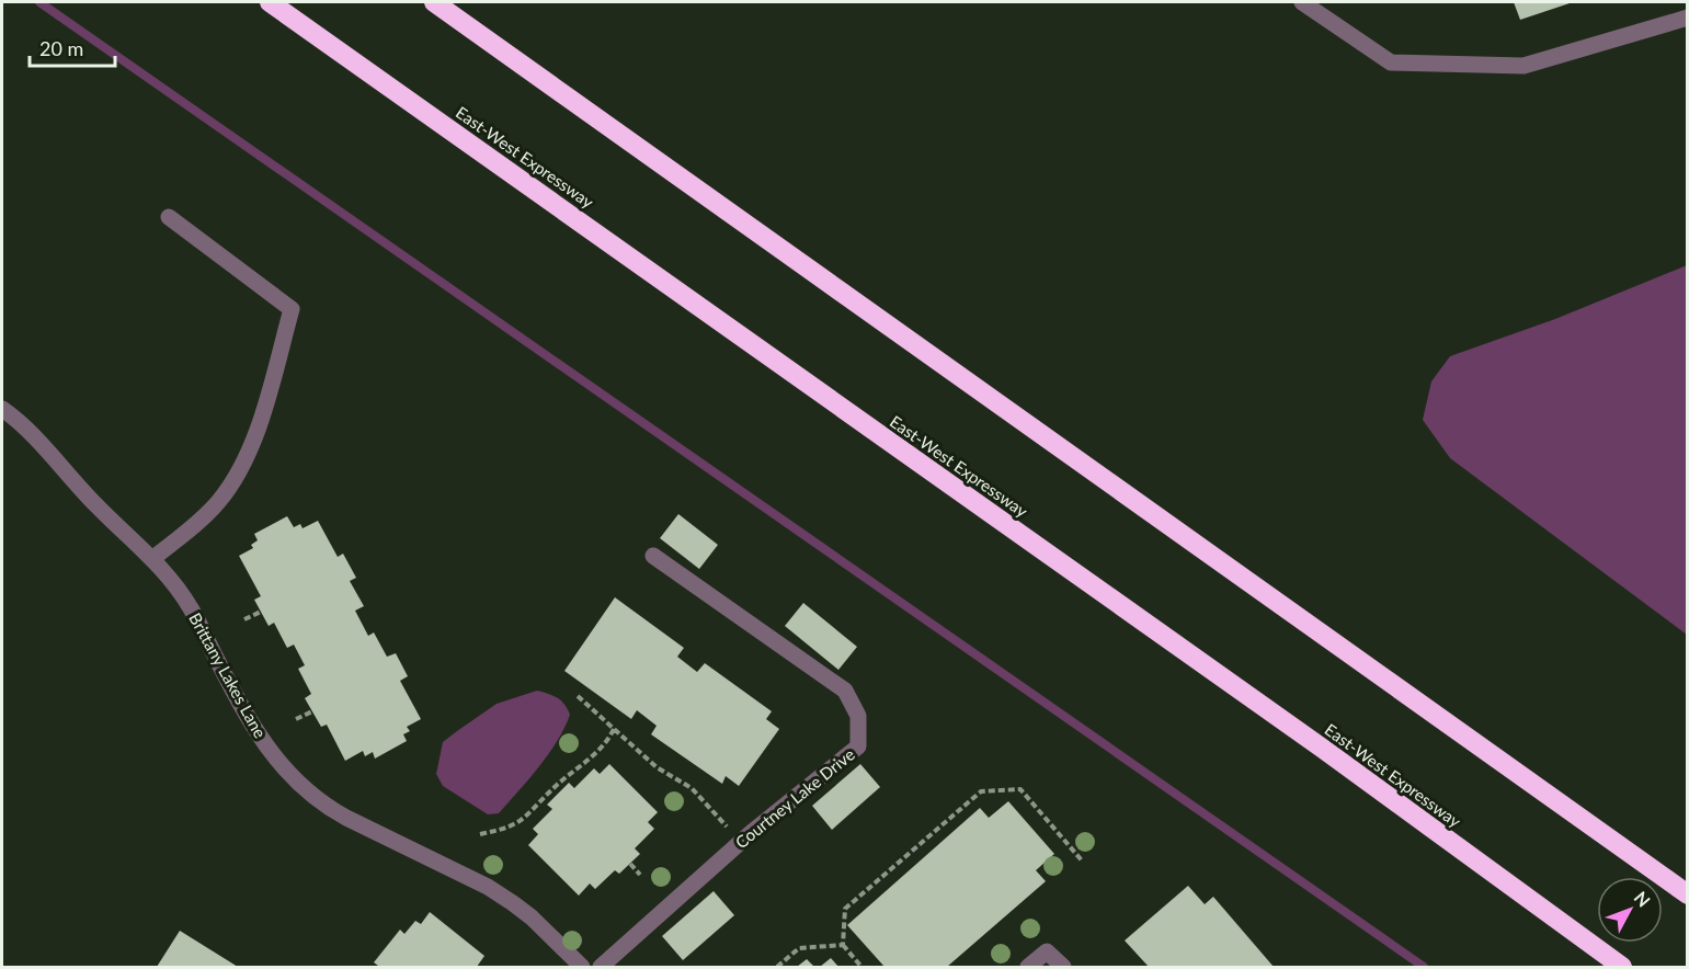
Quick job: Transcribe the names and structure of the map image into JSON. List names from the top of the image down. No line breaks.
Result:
{"streets":{"highway":["East-West Expressway"],"lane":["Brittany Lakes Lane","Courtney Lake Drive"]},"scale_bar":"20 m","north":"top right"}
